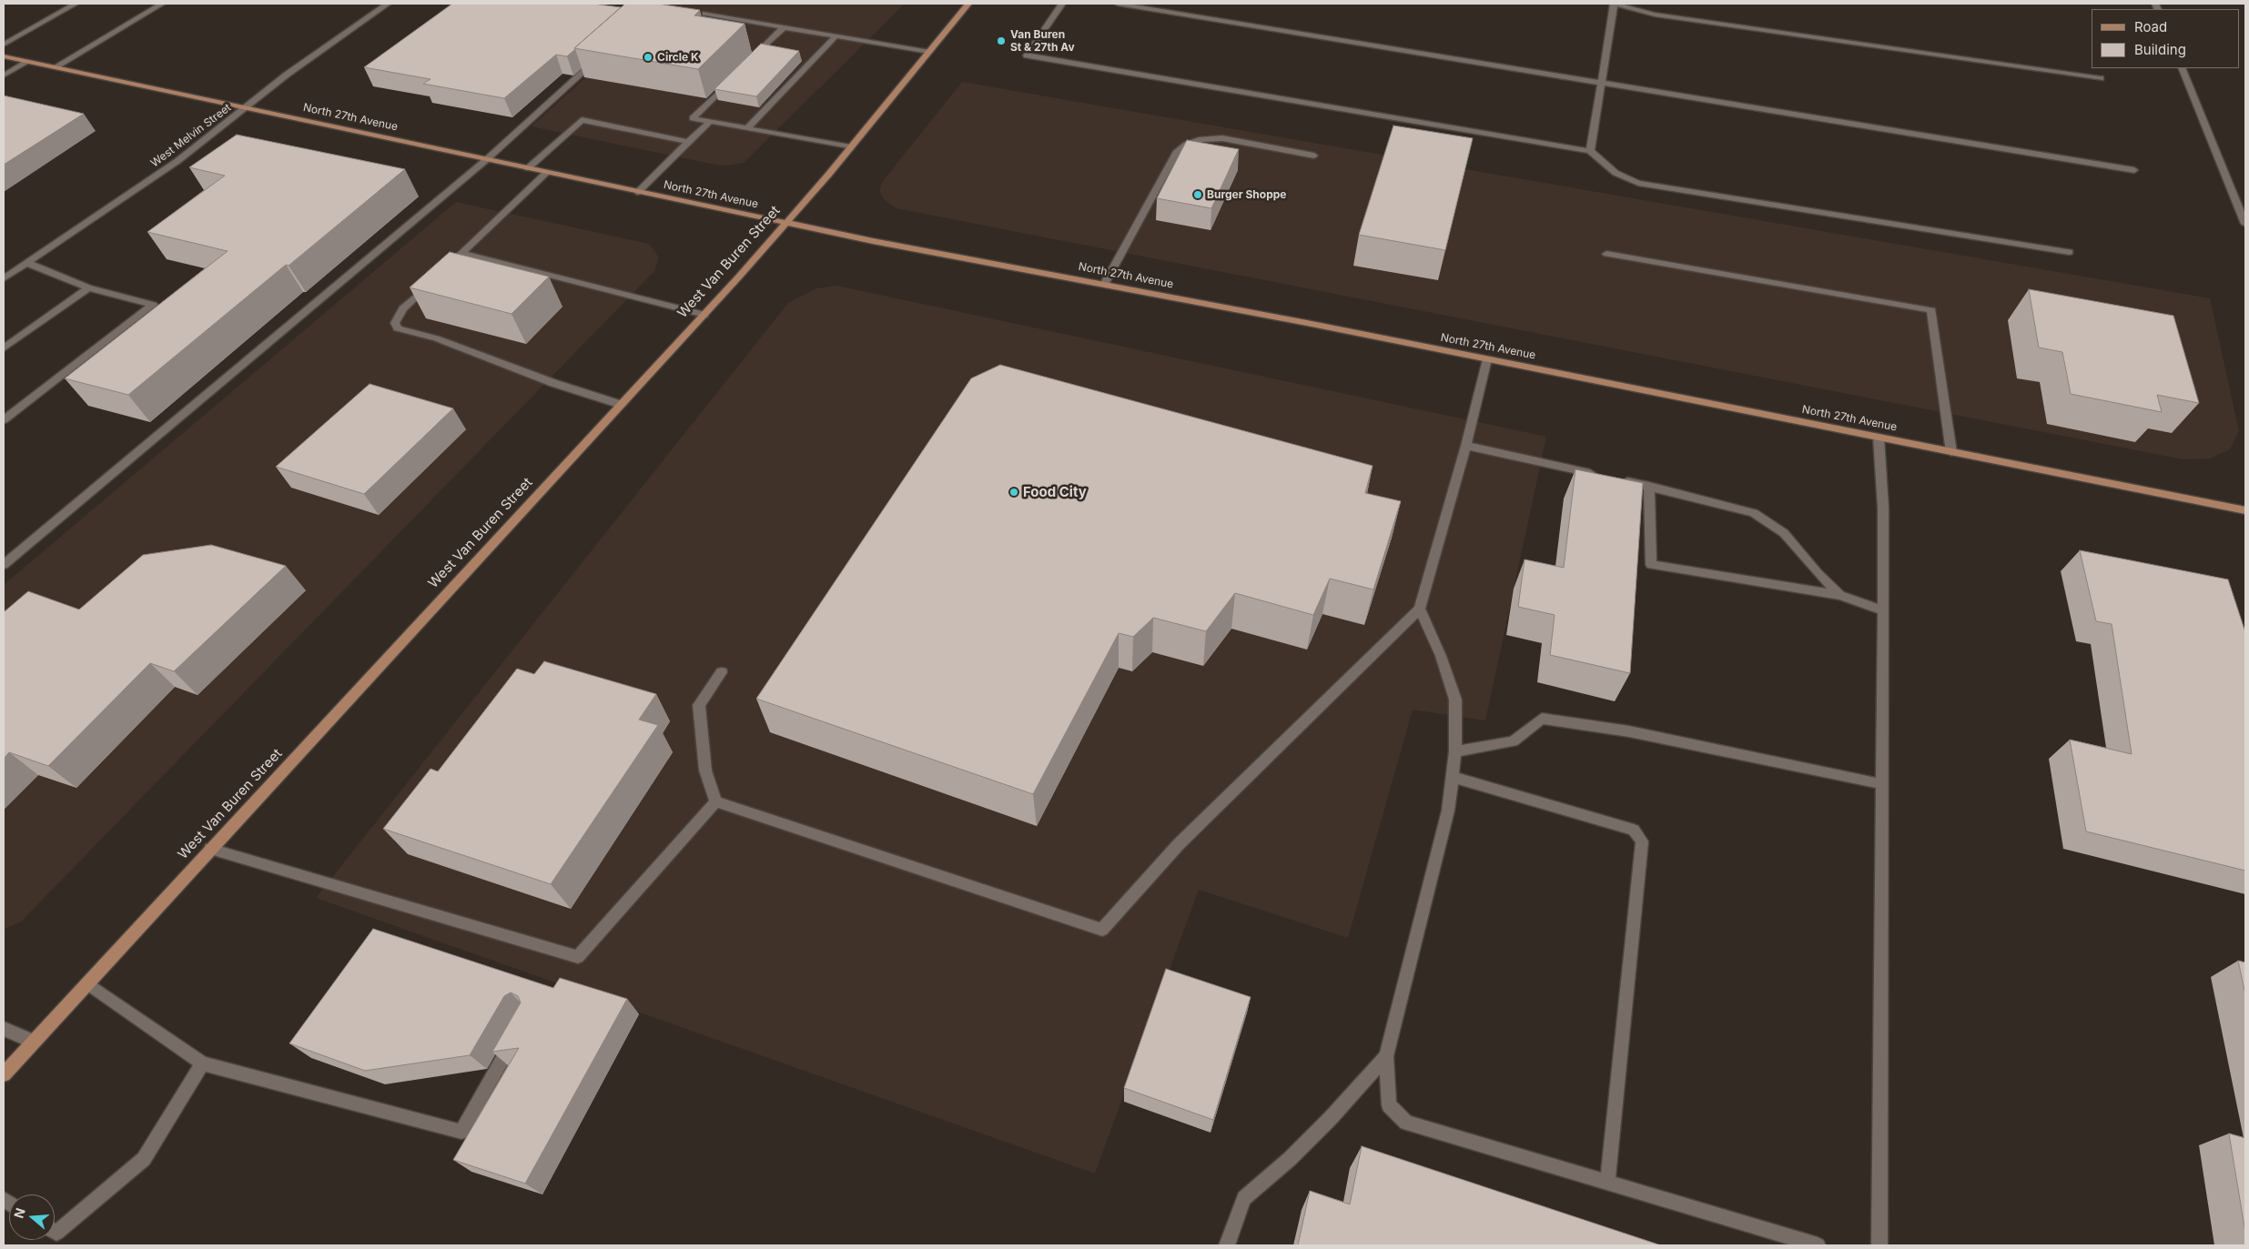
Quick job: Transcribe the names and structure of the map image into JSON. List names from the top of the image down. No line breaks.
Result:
{"streets":{"main road":["North 27th Avenue","West Van Buren Street"],"street":["West Melvin Street"]},"crossings":[["North 27th Avenue","West Melvin Street"],["North 27th Avenue","West Van Buren Street"]],"places":["Van Buren St & 27th Av","Circle K","Burger Shoppe","Food City"],"legend":["Road","Building"],"north":"left"}
